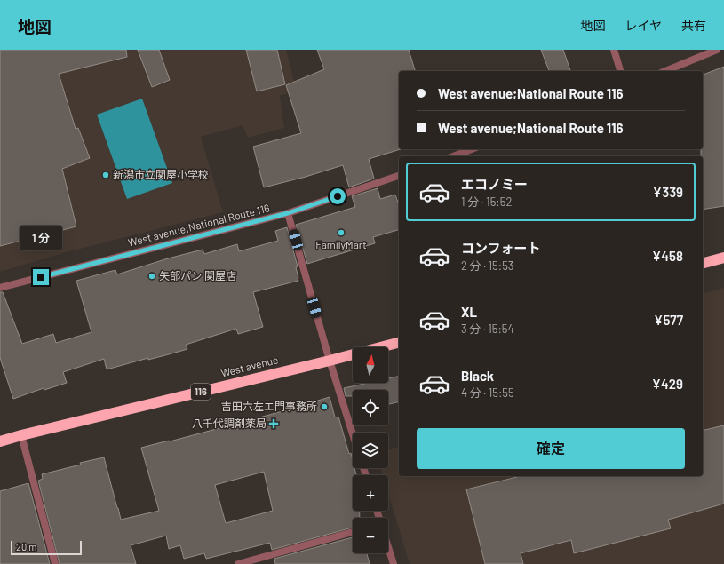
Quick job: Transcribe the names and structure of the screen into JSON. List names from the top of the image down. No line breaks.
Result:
{"streets":{"highway":["West avenue","116"],"street":["West avenue;National Route 116"]},"places":{"other":["新潟市立関屋小学校","FamilyMart","矢部パン 関屋店","吉田六左エ門事務所"],"health":["八千代調剤薬局"]},"scale_bar":"20 m","north":"top","page":{"header":"地図","nav":["地図","レイヤ","共有"],"banner":["West avenue;National Route 116","West avenue;National Route 116"],"list":[{"name":"エコノミー","note":"1 分 · 15:52","value":"¥339"},{"name":"コンフォート","note":"2 分 · 15:53","value":"¥458"},{"name":"XL","note":"3 分 · 15:54","value":"¥577"},{"name":"Black","note":"4 分 · 15:55","value":"¥429"}],"bubble":"1 分","map_buttons":["+","−"],"buttons":"確定","scale":"20 m"}}
